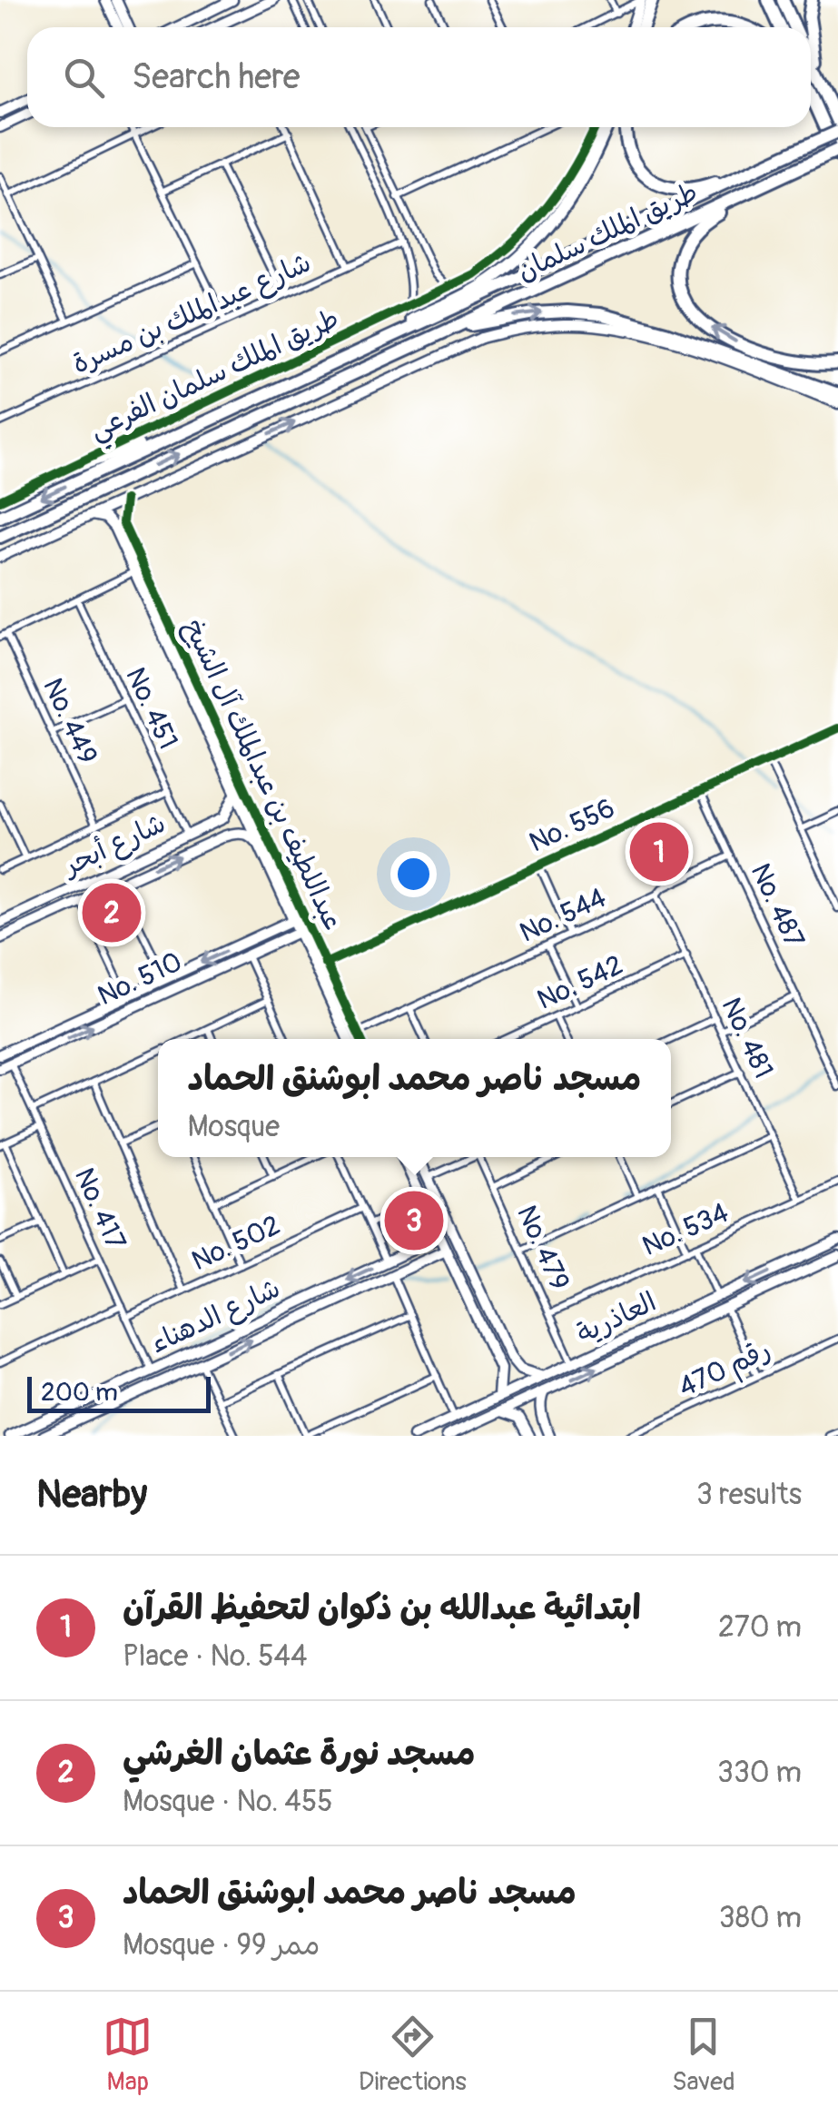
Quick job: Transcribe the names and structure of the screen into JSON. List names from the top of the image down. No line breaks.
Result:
{"streets":{"highway":["طريق الملك سلمان"],"street":["شارع عبدالملك بن مسرة","طريق الملك سلمان الفرعي","No. 451","No. 449","عبداللطيف بن عبدالملك آل الشيخ","No. 556","شارع أبحر","No. 487","No. 544","No. 510","No. 542","No. 481","No. 417","No. 534","No. 502","No. 479","شارع الدهناء","العاذرية","رقم 470"]},"crossings":[["No. 451","شارع أبحر"],["عبداللطيف بن عبدالملك آل الشيخ","No. 556"],["عبداللطيف بن عبدالملك آل الشيخ","شارع أبحر"],["عبداللطيف بن عبدالملك آل الشيخ","No. 544"],["عبداللطيف بن عبدالملك آل الشيخ","No. 510"],["No. 556","No. 487"],["No. 487","No. 544"],["No. 544","No. 481"],["No. 510","No. 417"],["No. 542","No. 481"],["No. 481","No. 534"],["No. 417","No. 502"],["No. 417","شارع الدهناء"],["No. 534","No. 479"],["No. 479","العاذرية"]],"scale_bar":"200 m","page":{"search":"Search here","pins":["1","2","3"],"popup":["مسجد ناصر محمد ابوشنق الحماد","Mosque"],"scale":"200 m","heading":["Nearby","3 results"],"list":[{"mark":"1","name":"ابتدائية عبدالله بن ذكوان لتحفيظ القرآن","note":"Place · No. 544","value":"270 m"},{"mark":"2","name":"مسجد نورة عثمان الغرشي","note":"Mosque · No. 455","value":"330 m"},{"mark":"3","name":"مسجد ناصر محمد ابوشنق الحماد","note":"Mosque · ممر 99","value":"380 m"}],"nav":["Map","Directions","Saved"]}}
